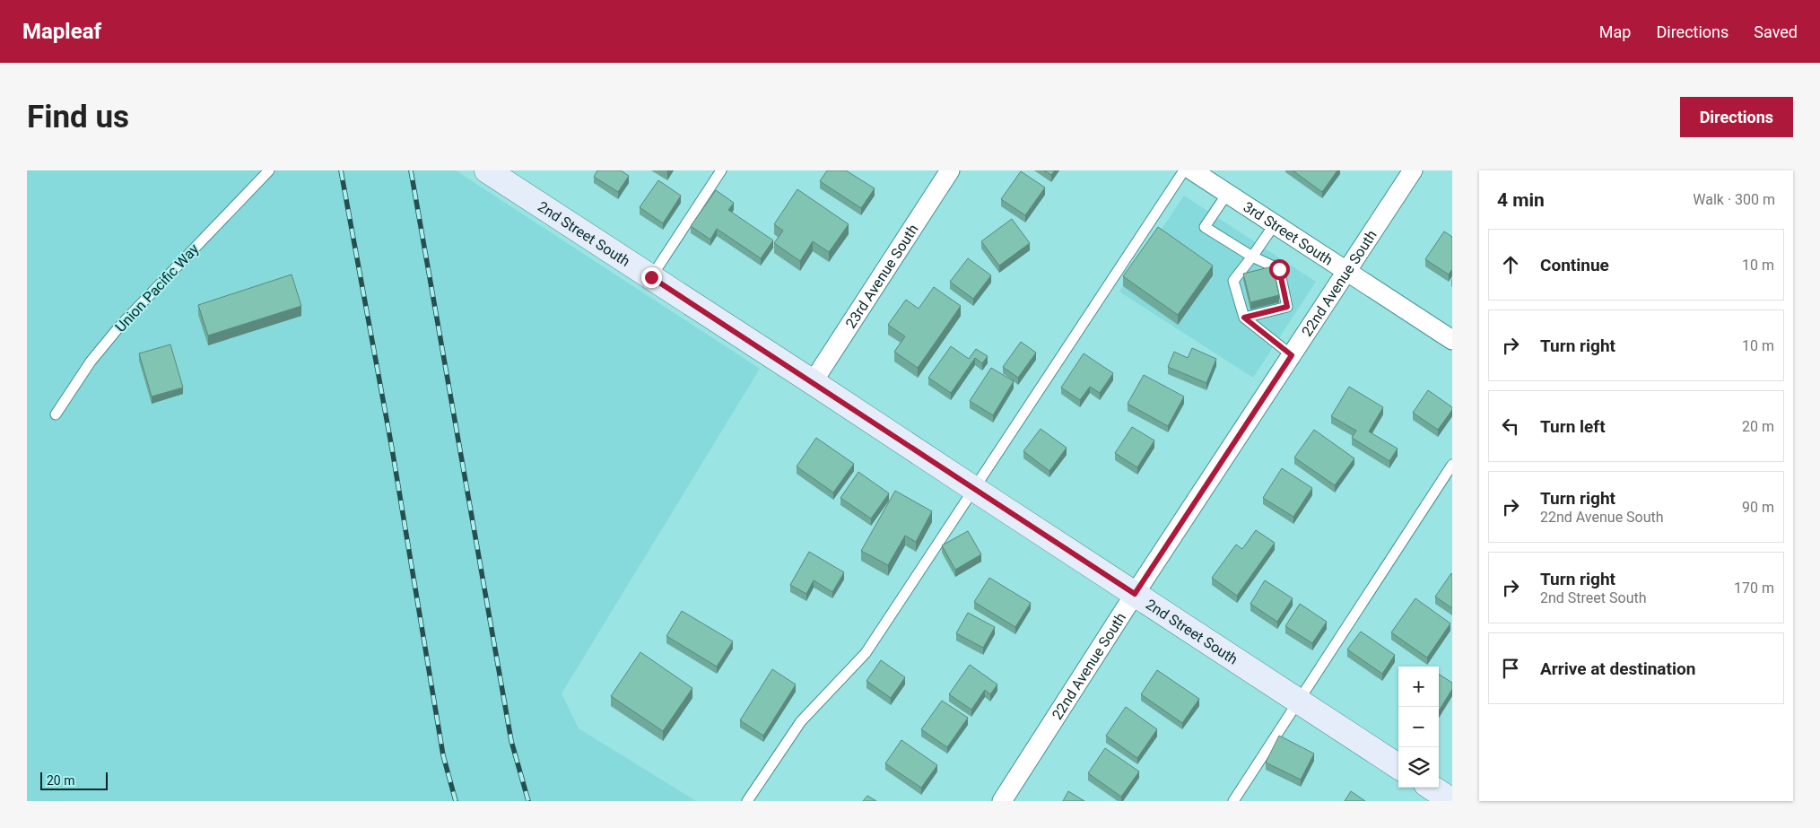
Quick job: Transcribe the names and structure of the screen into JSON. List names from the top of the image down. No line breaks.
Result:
{"streets":{"street":["2nd Street South","3rd Street South","23rd Avenue South","22nd Avenue South"],"lane":["Union Pacific Way"]},"crossings":[["2nd Street South","23rd Avenue South"],["2nd Street South","22nd Avenue South"],["3rd Street South","22nd Avenue South"]],"scale_bar":"20 m","page":{"header":"Mapleaf","nav":["Map","Directions","Saved"],"buttons":"Directions","title":"Find us","heading":["4 min","Walk · 300 m"],"list":[["Continue","10 m"],["Turn right","10 m"],["Turn left","20 m"],["Turn right","22nd Avenue South","90 m"],["Turn right","2nd Street South","170 m"],"Arrive at destination"],"map_buttons":["+","−"],"scale":"20 m"}}
